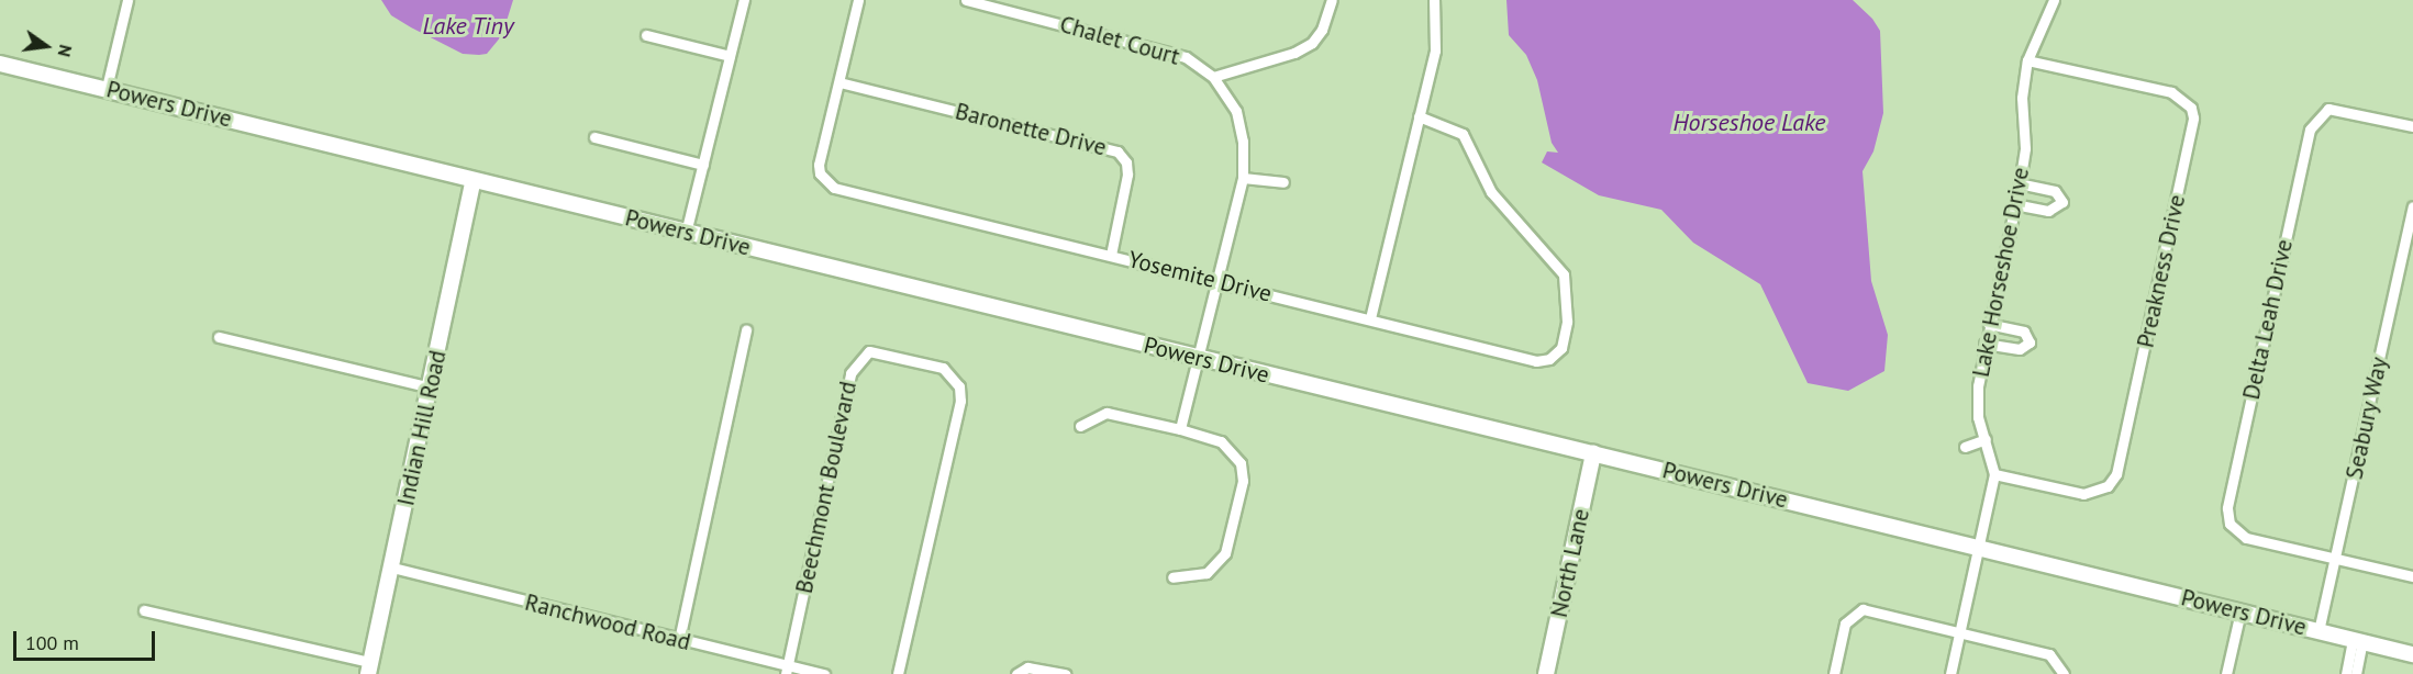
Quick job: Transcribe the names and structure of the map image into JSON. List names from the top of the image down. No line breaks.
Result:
{"streets":{"street":["Chalet Court","Powers Drive","Baronette Drive","Preakness Drive","Lake Horseshoe Drive","Yosemite Drive","Delta Leah Drive","Seabury Way","Indian Hill Road","Beechmont Boulevard","North Lane","Ranchwood Road"]},"crossings":[["Chalet Court","Powers Drive"],["Chalet Court","Yosemite Drive"],["Powers Drive","Lake Horseshoe Drive"],["Powers Drive","Seabury Way"],["Powers Drive","Indian Hill Road"],["Powers Drive","North Lane"],["Baronette Drive","Yosemite Drive"],["Preakness Drive","Lake Horseshoe Drive"],["Delta Leah Drive","Seabury Way"],["Indian Hill Road","Ranchwood Road"],["Beechmont Boulevard","Ranchwood Road"]],"water":["Lake Tiny","Horseshoe Lake"],"scale_bar":"100 m","north":"right"}
